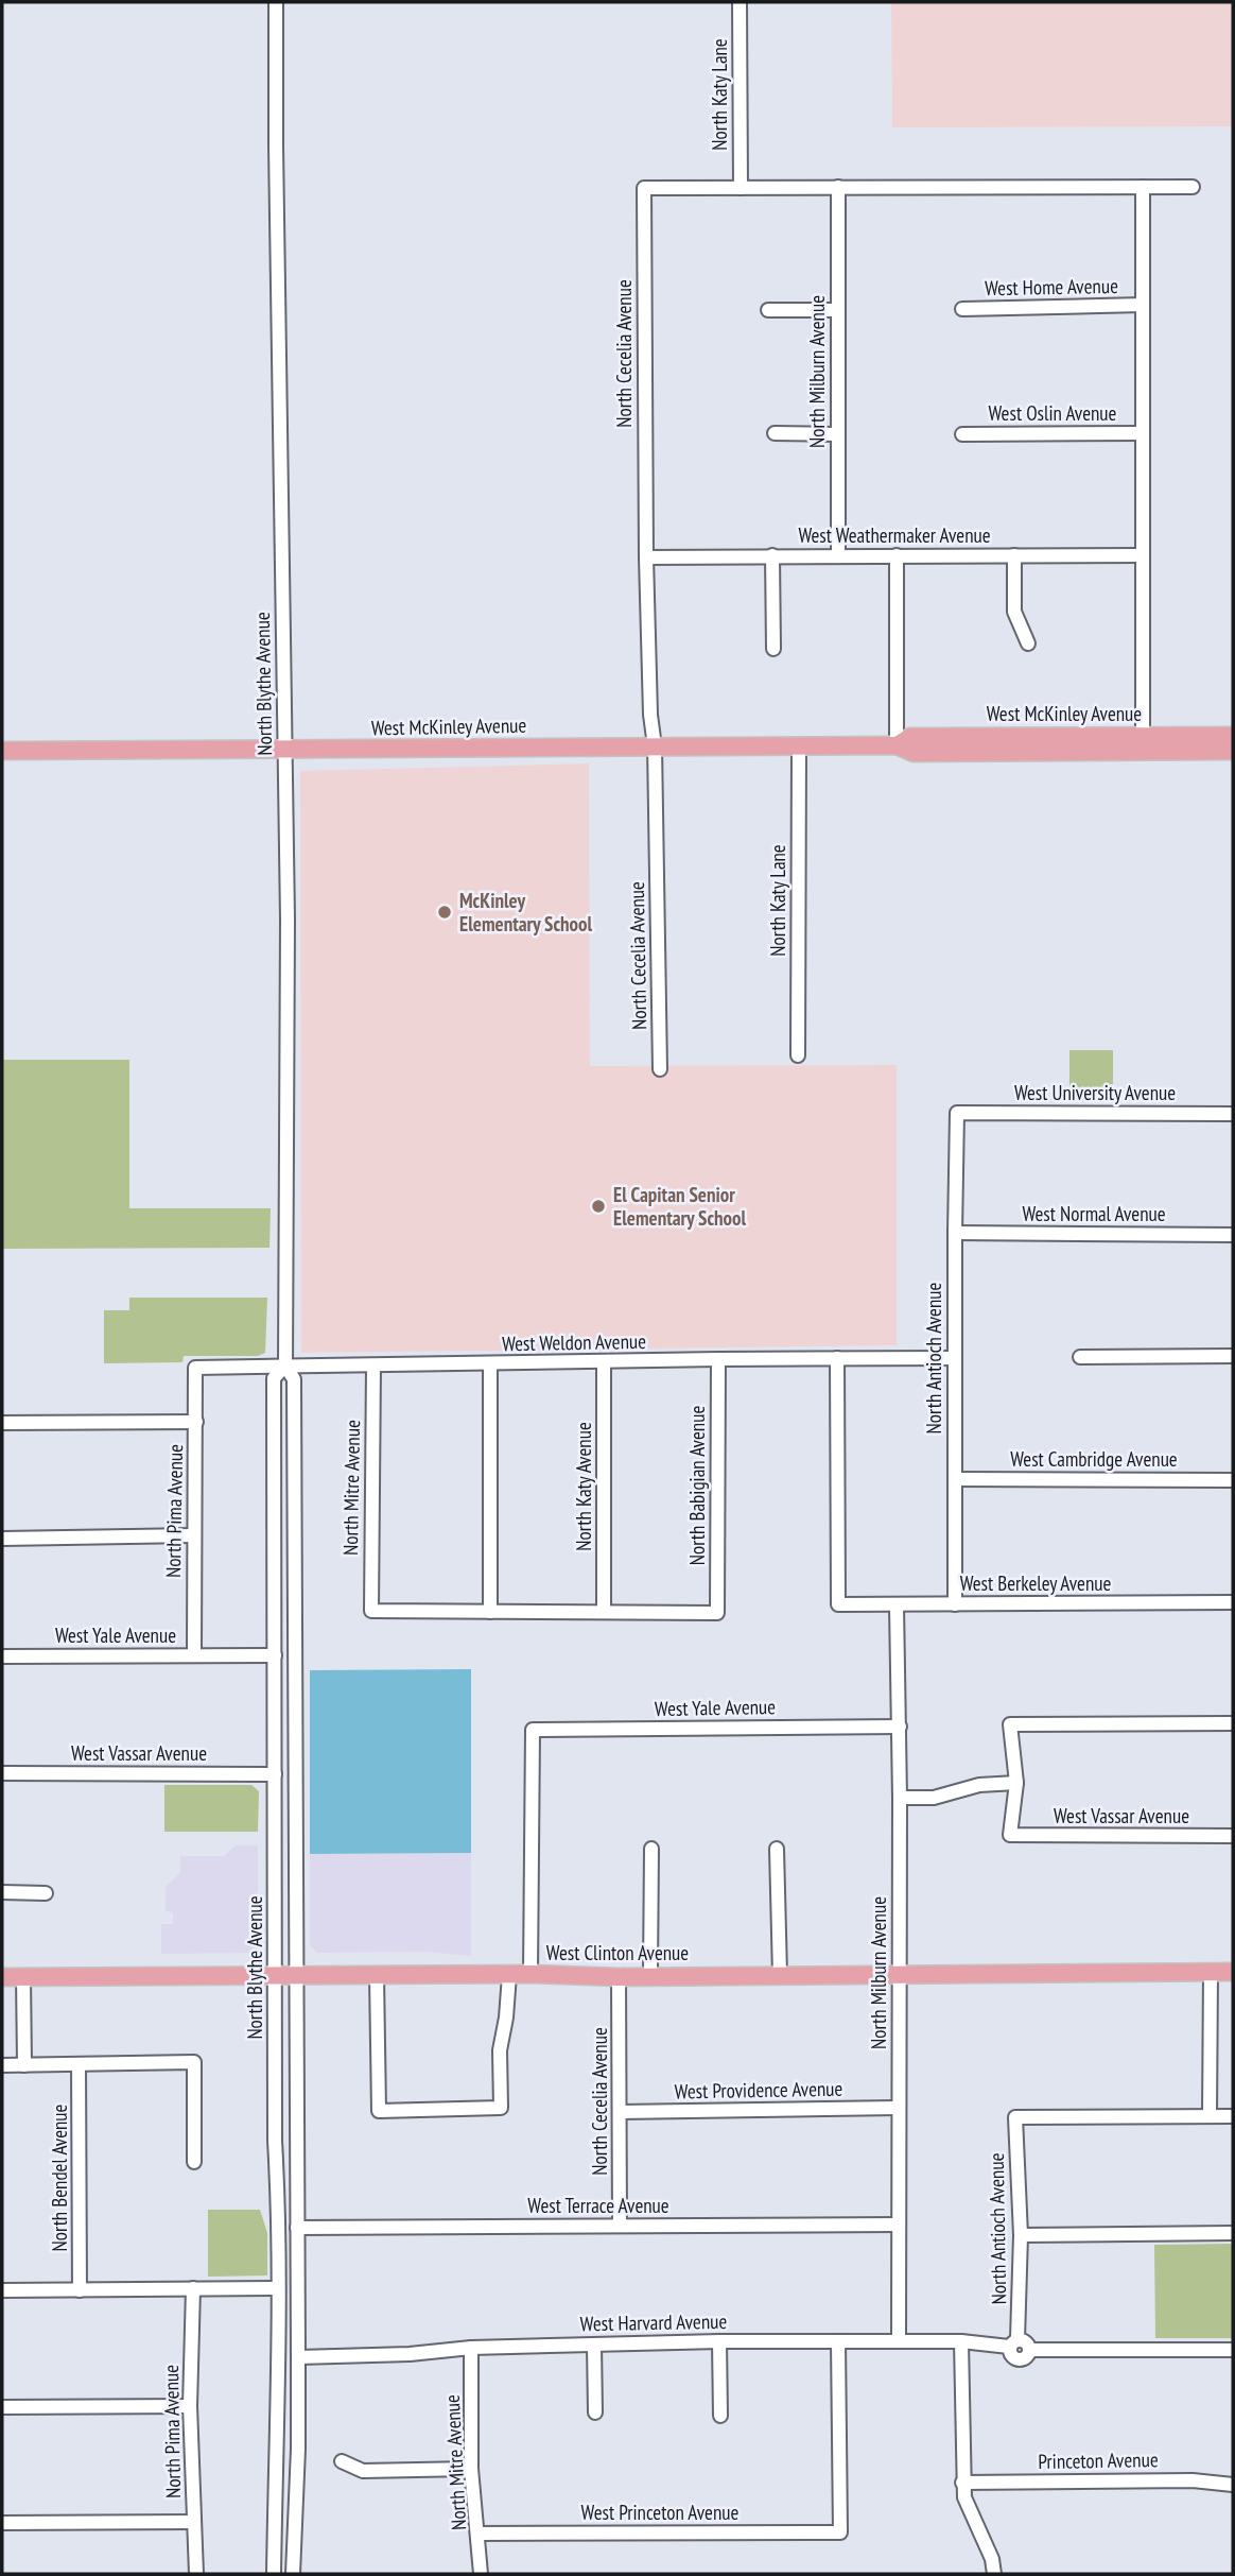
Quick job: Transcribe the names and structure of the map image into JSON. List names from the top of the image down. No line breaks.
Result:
{"streets":{"main road":["West McKinley Avenue","West Clinton Avenue"],"street":["North Katy Lane","West Home Avenue","North Cecelia Avenue","North Milburn Avenue","West Oslin Avenue","West Weathermaker Avenue","North Blythe Avenue","West University Avenue","West Normal Avenue","West Weldon Avenue","North Antioch Avenue","West Cambridge Avenue","North Babigian Avenue","North Katy Avenue","North Mitre Avenue","North Pima Avenue","West Berkeley Avenue","West Yale Avenue","West Vassar Avenue","West Providence Avenue","North Bendel Avenue","West Terrace Avenue","West Harvard Avenue","Princeton Avenue","West Princeton Avenue"]},"crossings":[["North Katy Lane","North Cecelia Avenue"],["North Katy Lane","West McKinley Avenue"],["North Cecelia Avenue","North Milburn Avenue"],["North Cecelia Avenue","West Weathermaker Avenue"],["North Cecelia Avenue","West McKinley Avenue"],["North Cecelia Avenue","West Clinton Avenue"],["North Cecelia Avenue","West Providence Avenue"],["North Cecelia Avenue","West Terrace Avenue"],["North Milburn Avenue","West Weathermaker Avenue"],["North Milburn Avenue","West Berkeley Avenue"],["North Milburn Avenue","West Yale Avenue"],["North Milburn Avenue","West Clinton Avenue"],["North Milburn Avenue","West Providence Avenue"],["North Milburn Avenue","West Terrace Avenue"],["North Milburn Avenue","West Harvard Avenue"],["North Blythe Avenue","West McKinley Avenue"],["North Blythe Avenue","West Weldon Avenue"],["North Blythe Avenue","West Yale Avenue"],["North Blythe Avenue","West Vassar Avenue"],["North Blythe Avenue","West Clinton Avenue"],["North Blythe Avenue","West Terrace Avenue"],["North Blythe Avenue","West Harvard Avenue"],["West University Avenue","North Antioch Avenue"],["West Normal Avenue","North Antioch Avenue"],["West Weldon Avenue","North Antioch Avenue"],["West Weldon Avenue","North Babigian Avenue"],["West Weldon Avenue","North Katy Avenue"],["West Weldon Avenue","North Mitre Avenue"],["West Weldon Avenue","North Pima Avenue"],["West Weldon Avenue","West Berkeley Avenue"],["North Antioch Avenue","West Cambridge Avenue"],["North Antioch Avenue","West Berkeley Avenue"],["North Antioch Avenue","West Harvard Avenue"],["North Babigian Avenue","North Katy Avenue"],["North Mitre Avenue","West Harvard Avenue"],["North Mitre Avenue","West Princeton Avenue"],["North Pima Avenue","West Yale Avenue"],["West Yale Avenue","West Clinton Avenue"],["West Harvard Avenue","West Princeton Avenue"]],"places":["McKinley Elementary School","El Capitan Senior Elementary School"]}
